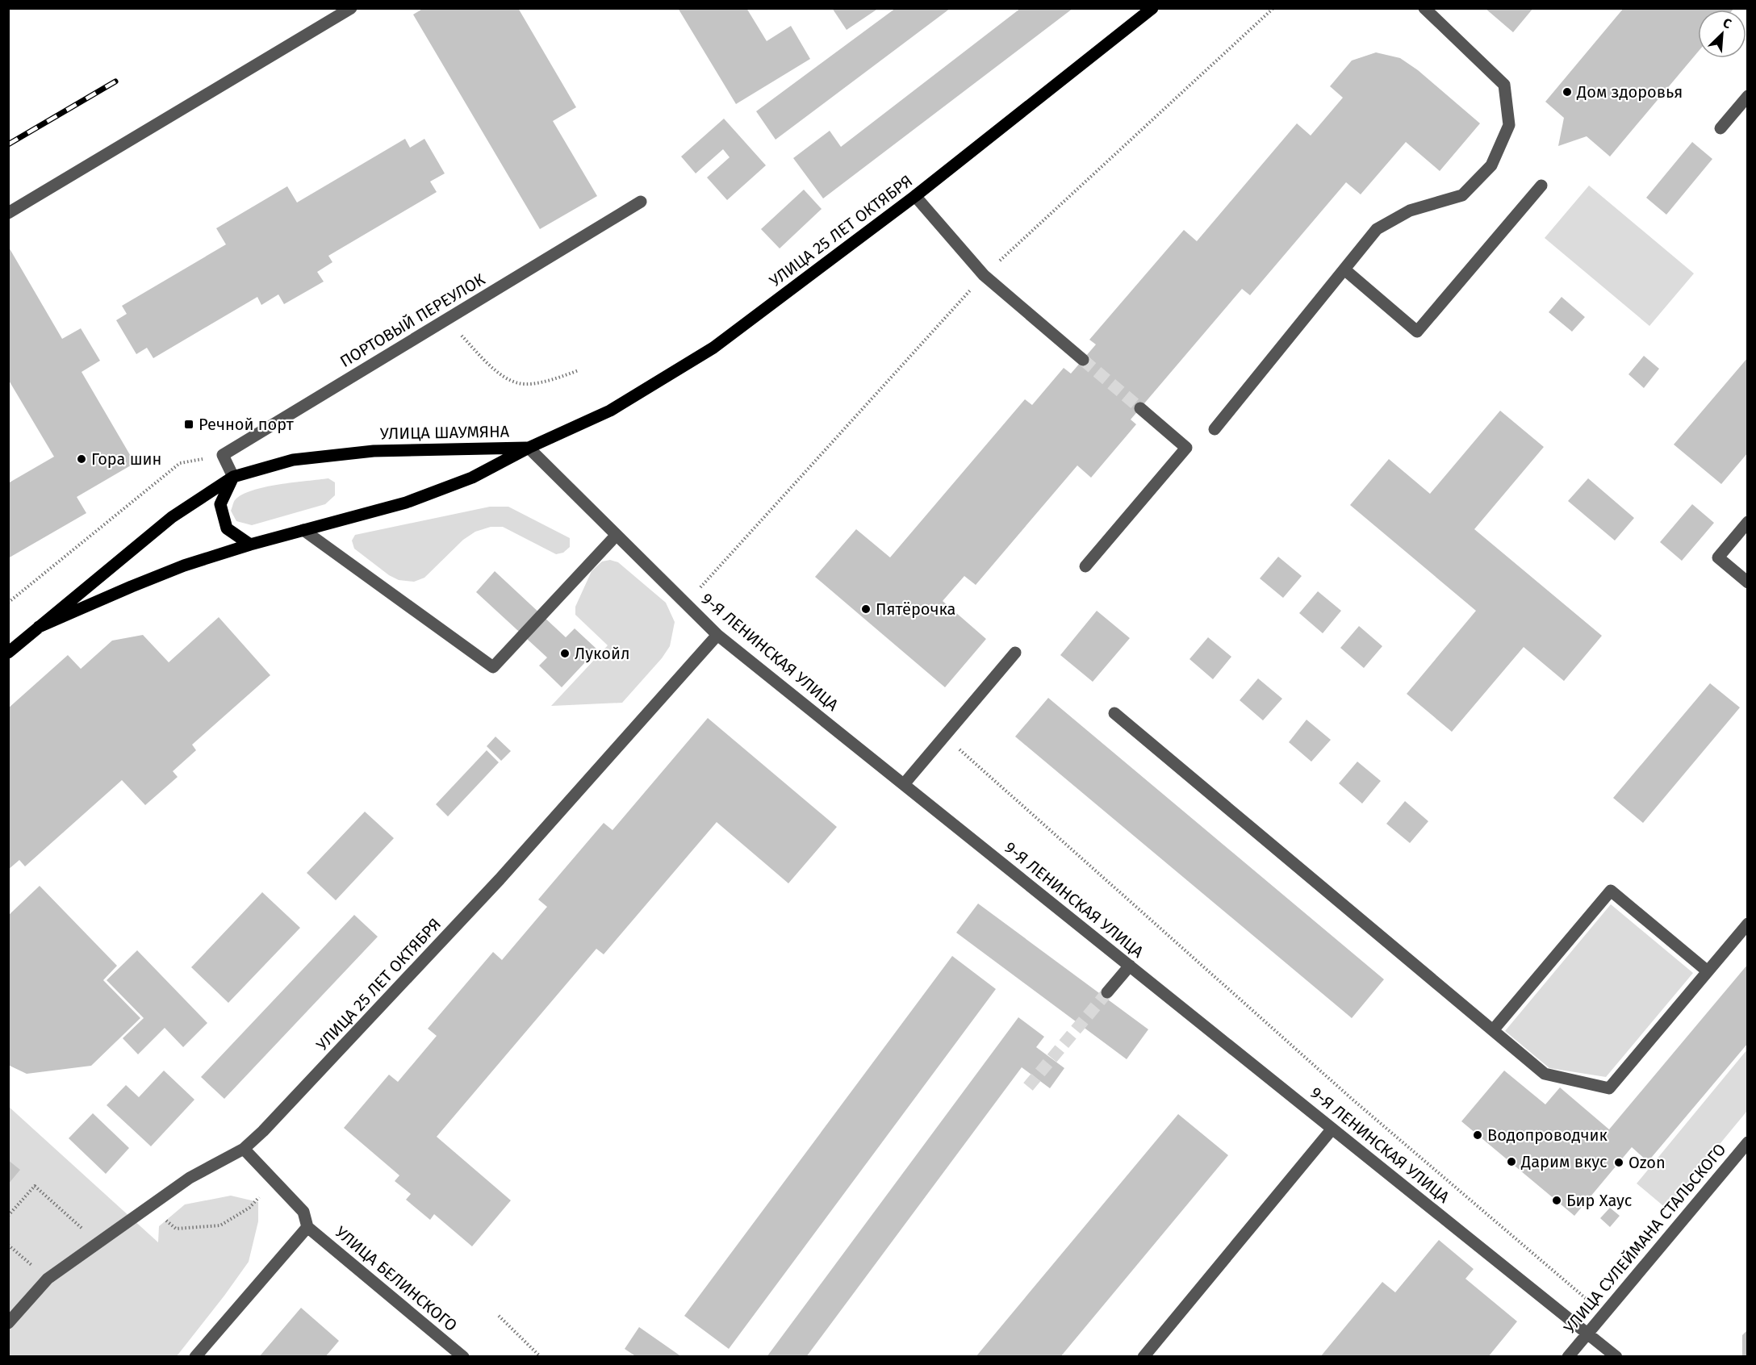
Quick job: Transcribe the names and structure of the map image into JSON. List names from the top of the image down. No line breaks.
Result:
{"streets":{"main road":["УЛИЦА 25 ЛЕТ ОКТЯБРЯ","УЛИЦА ШАУМЯНА"],"street":["ПОРТОВЫЙ ПЕРЕУЛОК","9-Я ЛЕНИНСКАЯ УЛИЦА","УЛИЦА СУЛЕЙМАНА СТАЛЬСКОГО","УЛИЦА БЕЛИНСКОГО"]},"crossings":[["УЛИЦА 25 ЛЕТ ОКТЯБРЯ","УЛИЦА ШАУМЯНА"],["УЛИЦА 25 ЛЕТ ОКТЯБРЯ","9-Я ЛЕНИНСКАЯ УЛИЦА"],["УЛИЦА ШАУМЯНА","9-Я ЛЕНИНСКАЯ УЛИЦА"],["9-Я ЛЕНИНСКАЯ УЛИЦА","УЛИЦА СУЛЕЙМАНА СТАЛЬСКОГО"]],"places":{"other":["Дом здоровья","Гора шин","Пятёрочка","Лукойл","Водопроводчик","Дарим вкус","Ozon","Бир Хаус"],"transit":["Речной порт"]},"north":"top right"}
